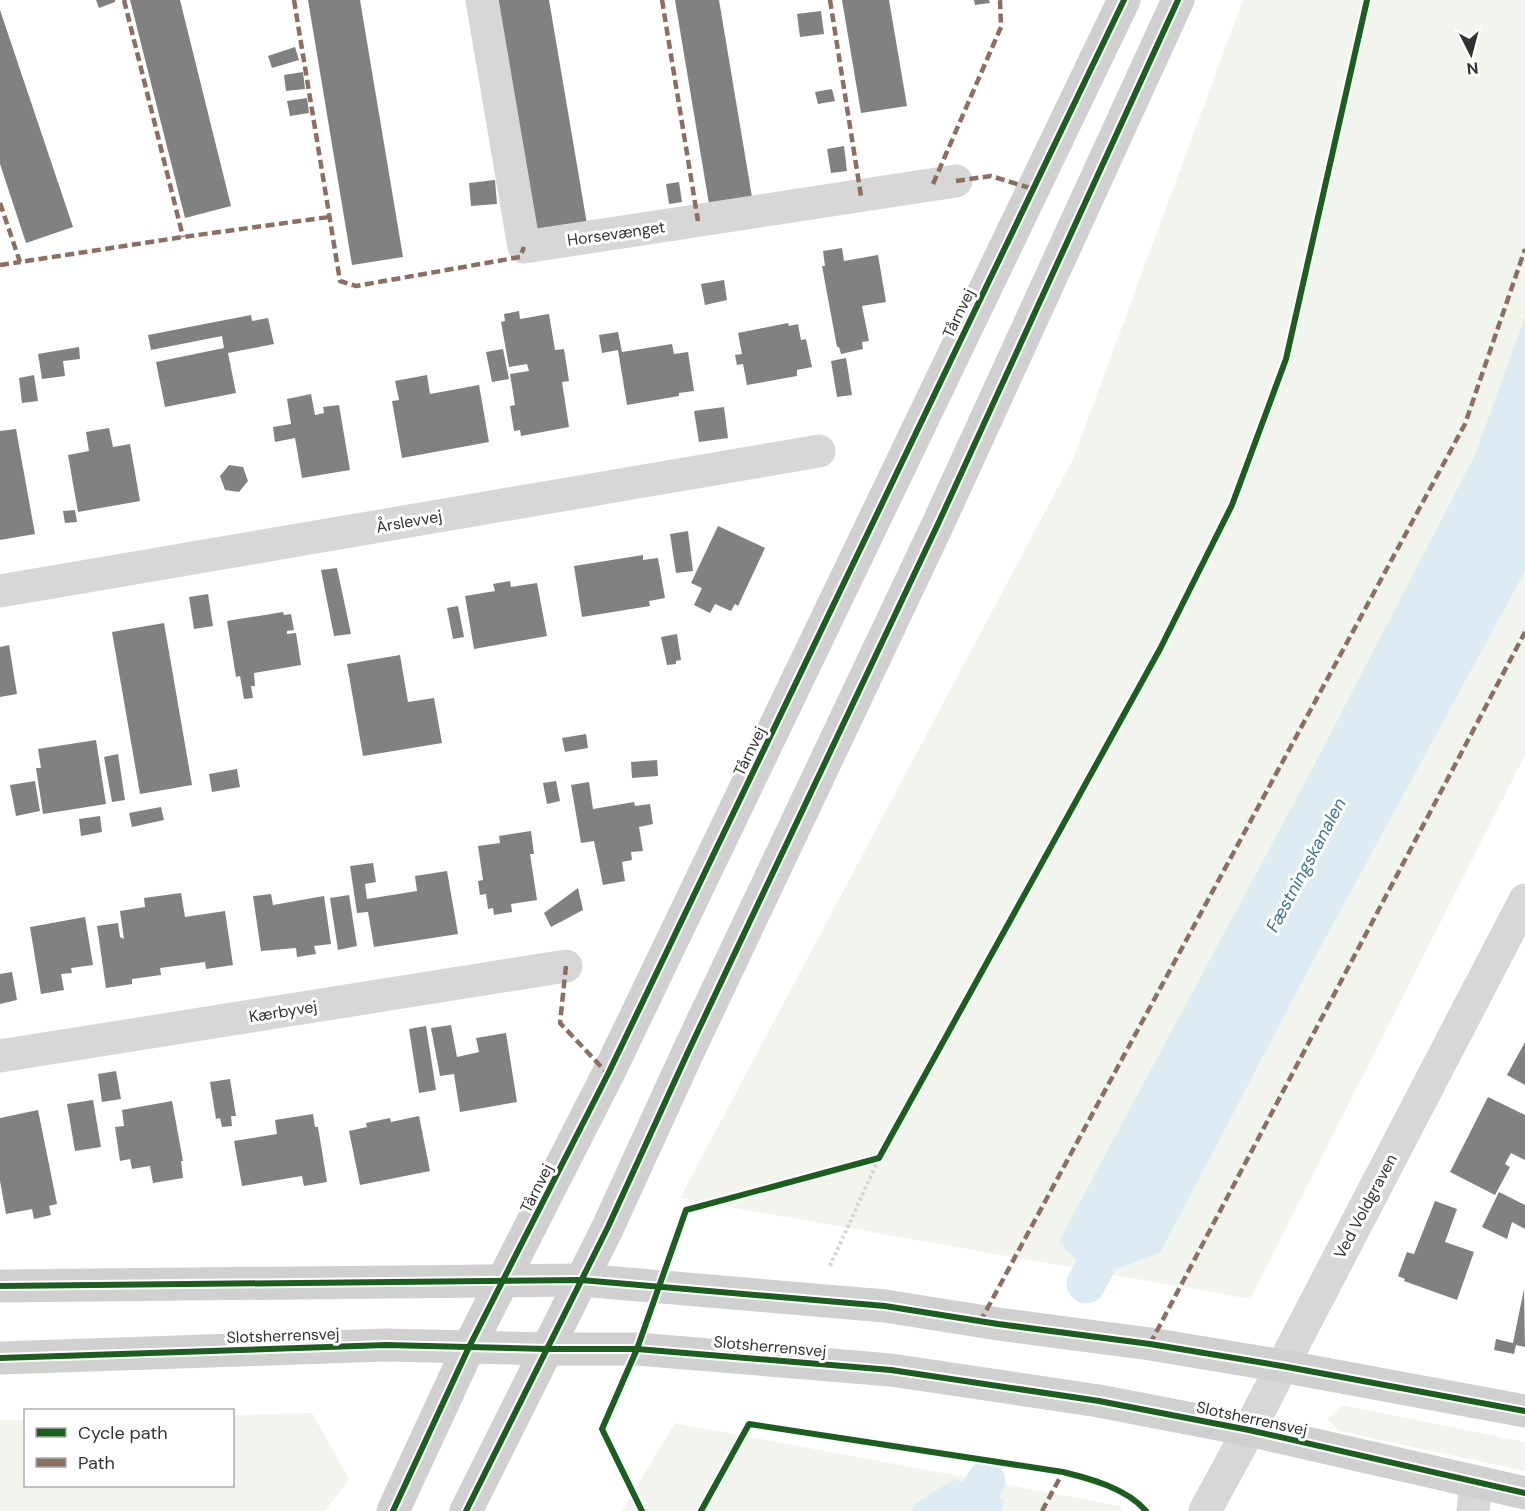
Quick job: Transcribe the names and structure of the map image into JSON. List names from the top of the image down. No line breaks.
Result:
{"streets":{"street":["Horsevænget","Tårnvej","Årslevvej","Kærbyvej","Ved Voldgraven","Slotsherrensvej"]},"crossings":[["Tårnvej","Slotsherrensvej"],["Ved Voldgraven","Slotsherrensvej"]],"water":["Fæstningskanalen"],"legend":["Cycle path","Path"],"north":"bottom"}
